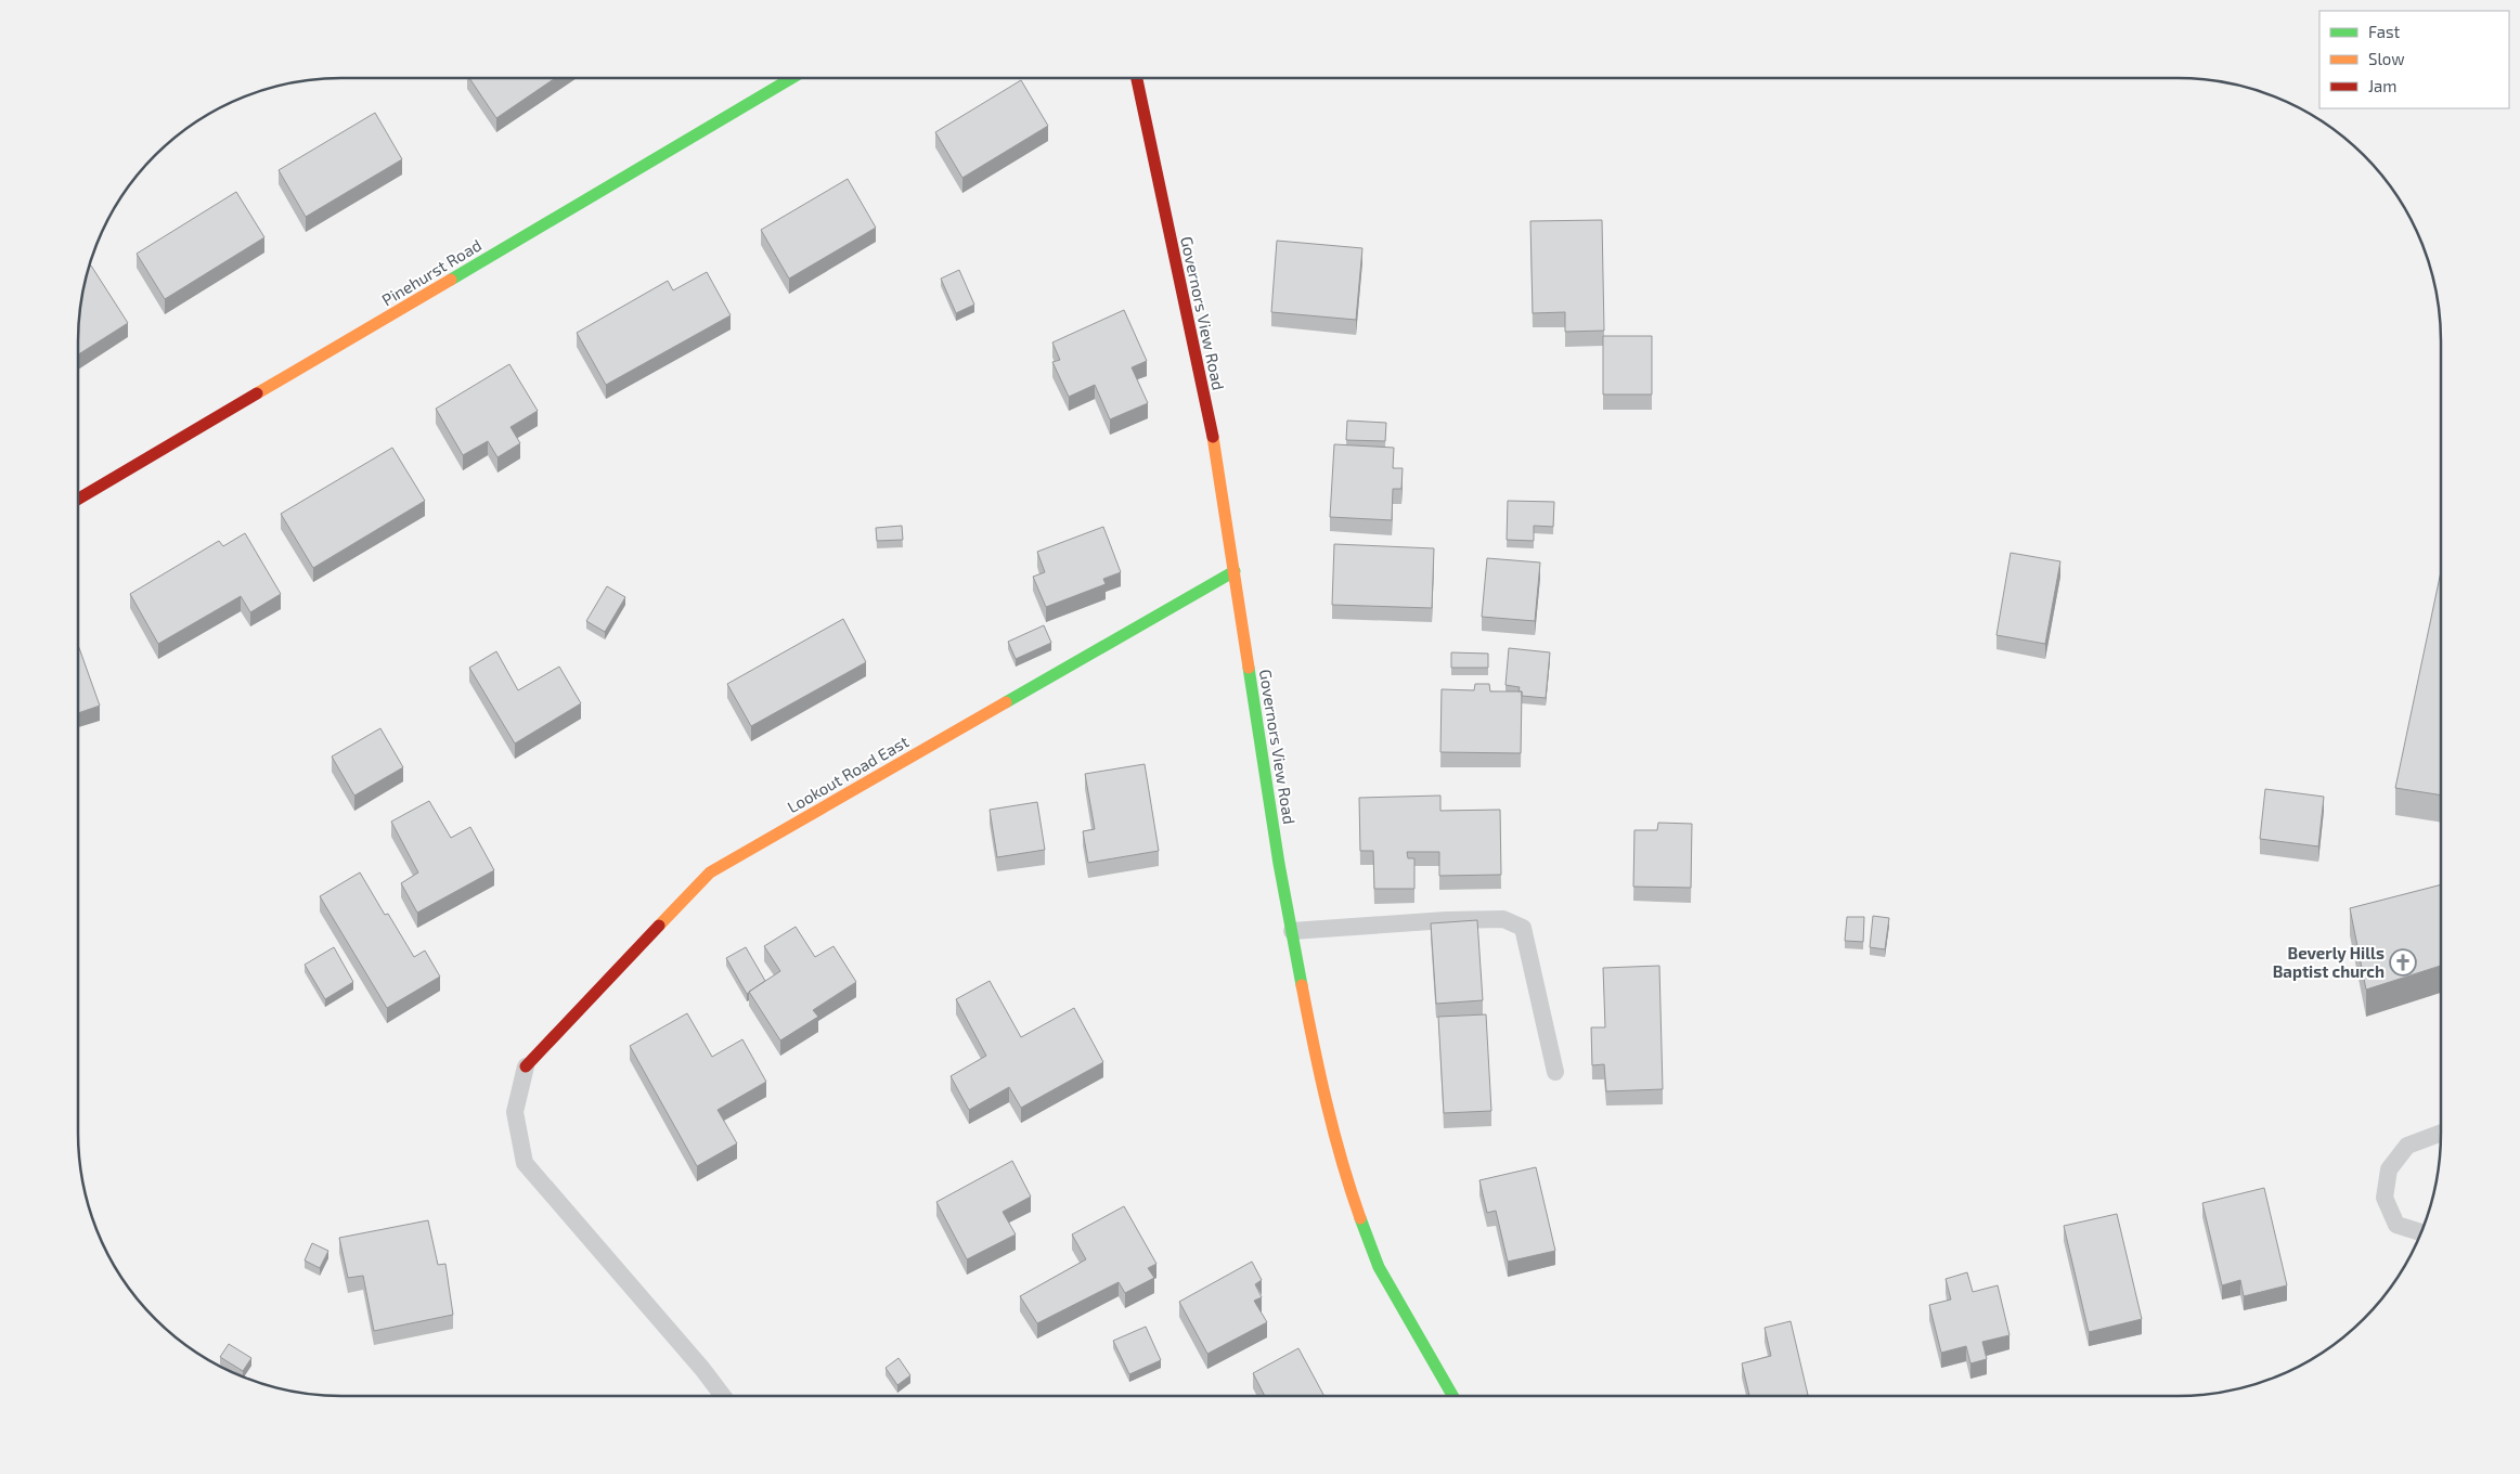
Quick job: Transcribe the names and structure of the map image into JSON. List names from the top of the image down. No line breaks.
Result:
{"streets":{"street":["Pinehurst Road","Governors View Road","Lookout Road East"]},"crossings":[["Governors View Road","Lookout Road East"]],"places":{"church":["Beverly Hills Baptist church"]},"legend":["Fast","Slow","Jam"]}
